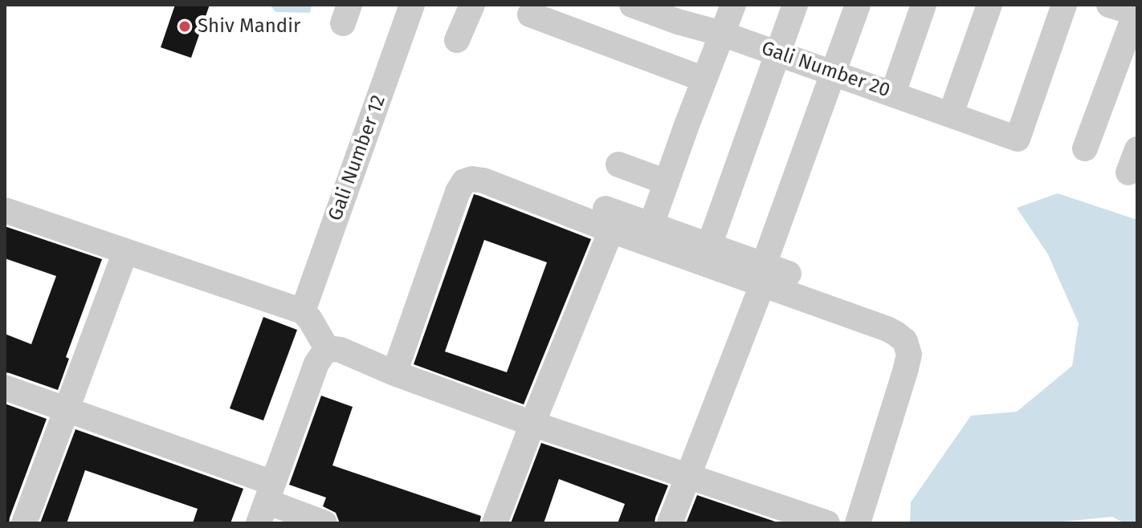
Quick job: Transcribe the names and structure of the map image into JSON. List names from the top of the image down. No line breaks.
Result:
{"streets":{"street":["Gali Number 20","Gali Number 12"]},"places":["Shiv Mandir"]}
